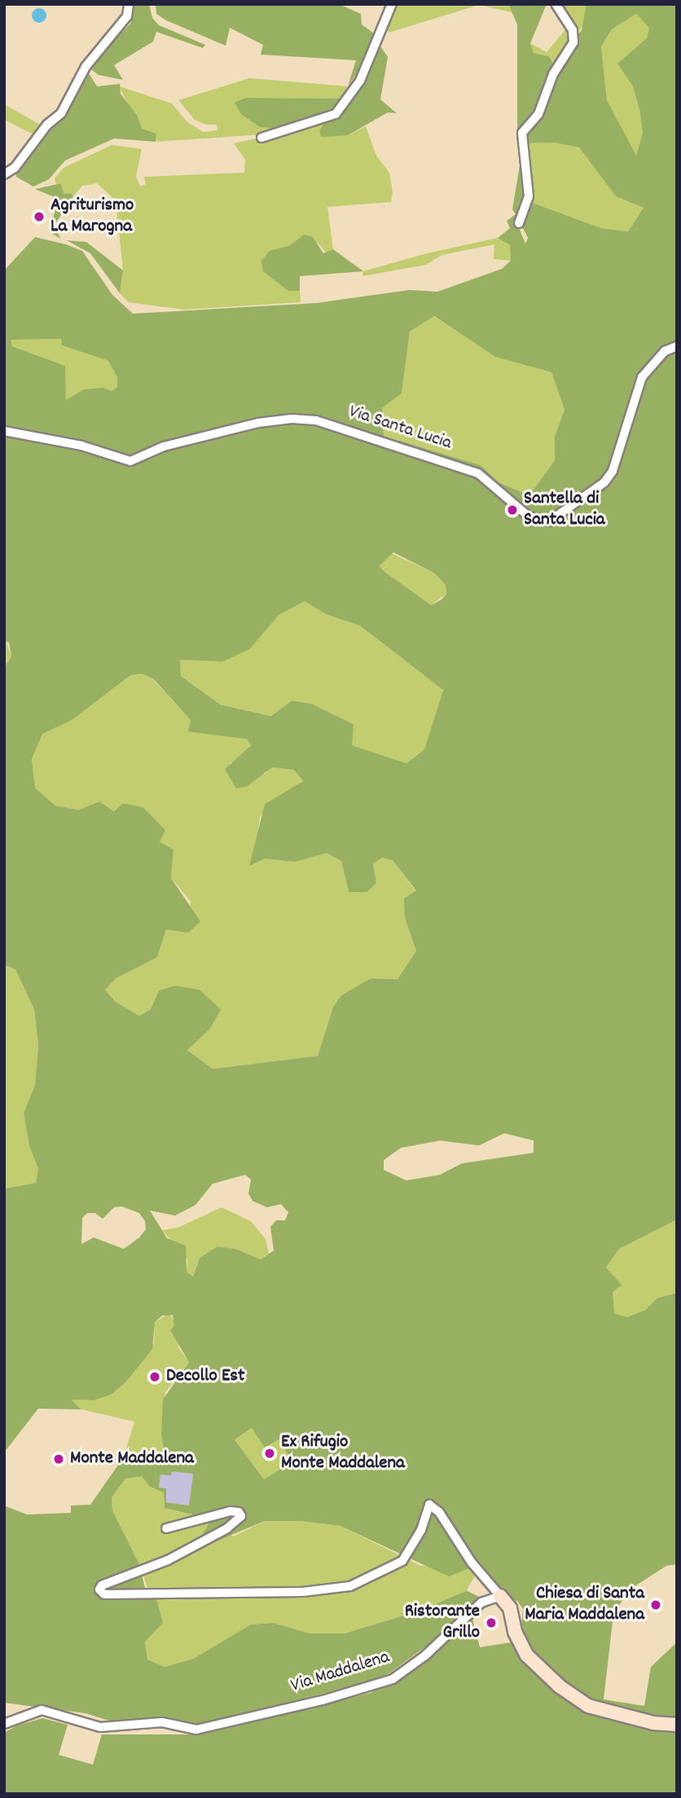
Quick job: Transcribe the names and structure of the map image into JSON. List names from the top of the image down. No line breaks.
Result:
{"streets":{"street":["Via Santa Lucia","Via Maddalena"]},"places":["Agriturismo La Marogna","Santella di Santa Lucia","Decollo Est","Ex Rifugio Monte Maddalena","Monte Maddalena","Chiesa di Santa Maria Maddalena","Ristorante Grillo"]}
